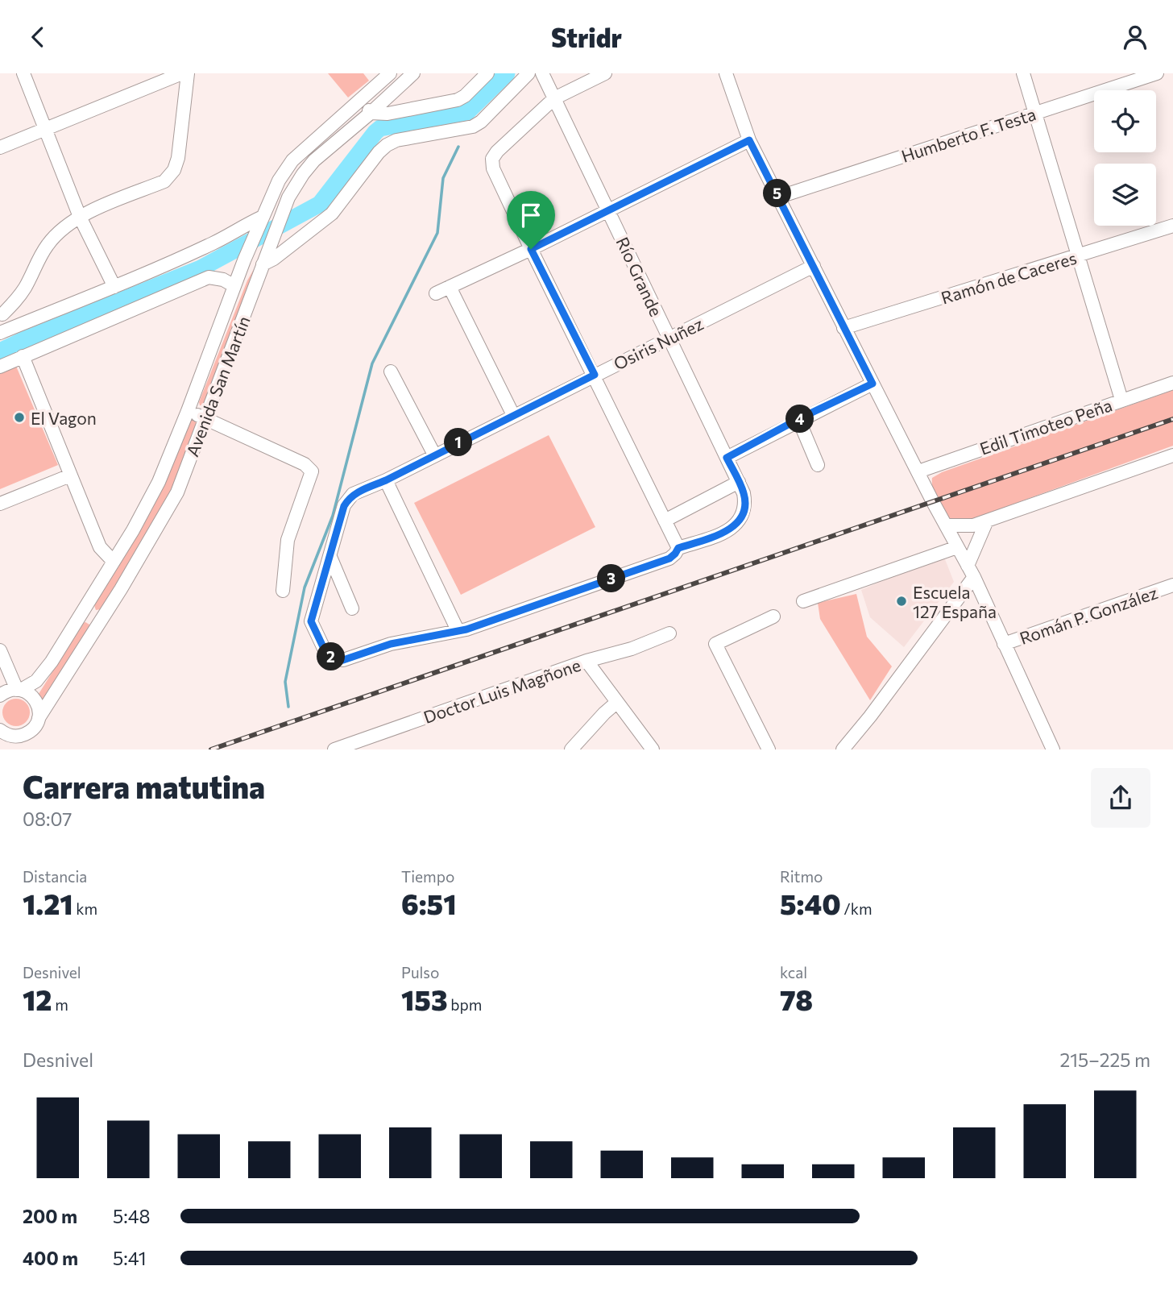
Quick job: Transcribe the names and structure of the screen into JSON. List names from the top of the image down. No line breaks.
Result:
{"streets":{"street":["Humberto F. Testa","Río Grande","Ramón de Caceres","Osiris Nuñez","Avenida San Martín","Edil Timoteo Peña","Román P. González","Doctor Luis Magñone"]},"crossings":[["Río Grande","Osiris Nuñez"]],"places":["El Vagon","Escuela 127 España"],"page":{"header":"Stridr","pins":["5","4","1","3","2"],"heading":["Carrera matutina","08:07"],"stats":[["Distancia","1.21 km"],["Tiempo","6:51"],["Ritmo","5:40 /km"],["Desnivel","12 m"],["Pulso","153 bpm"],["kcal","78"]],"chart":["Desnivel","215–225 m"],"list":[{"name":"200 m","note":"5:48"},{"name":"400 m","note":"5:41"}]}}
